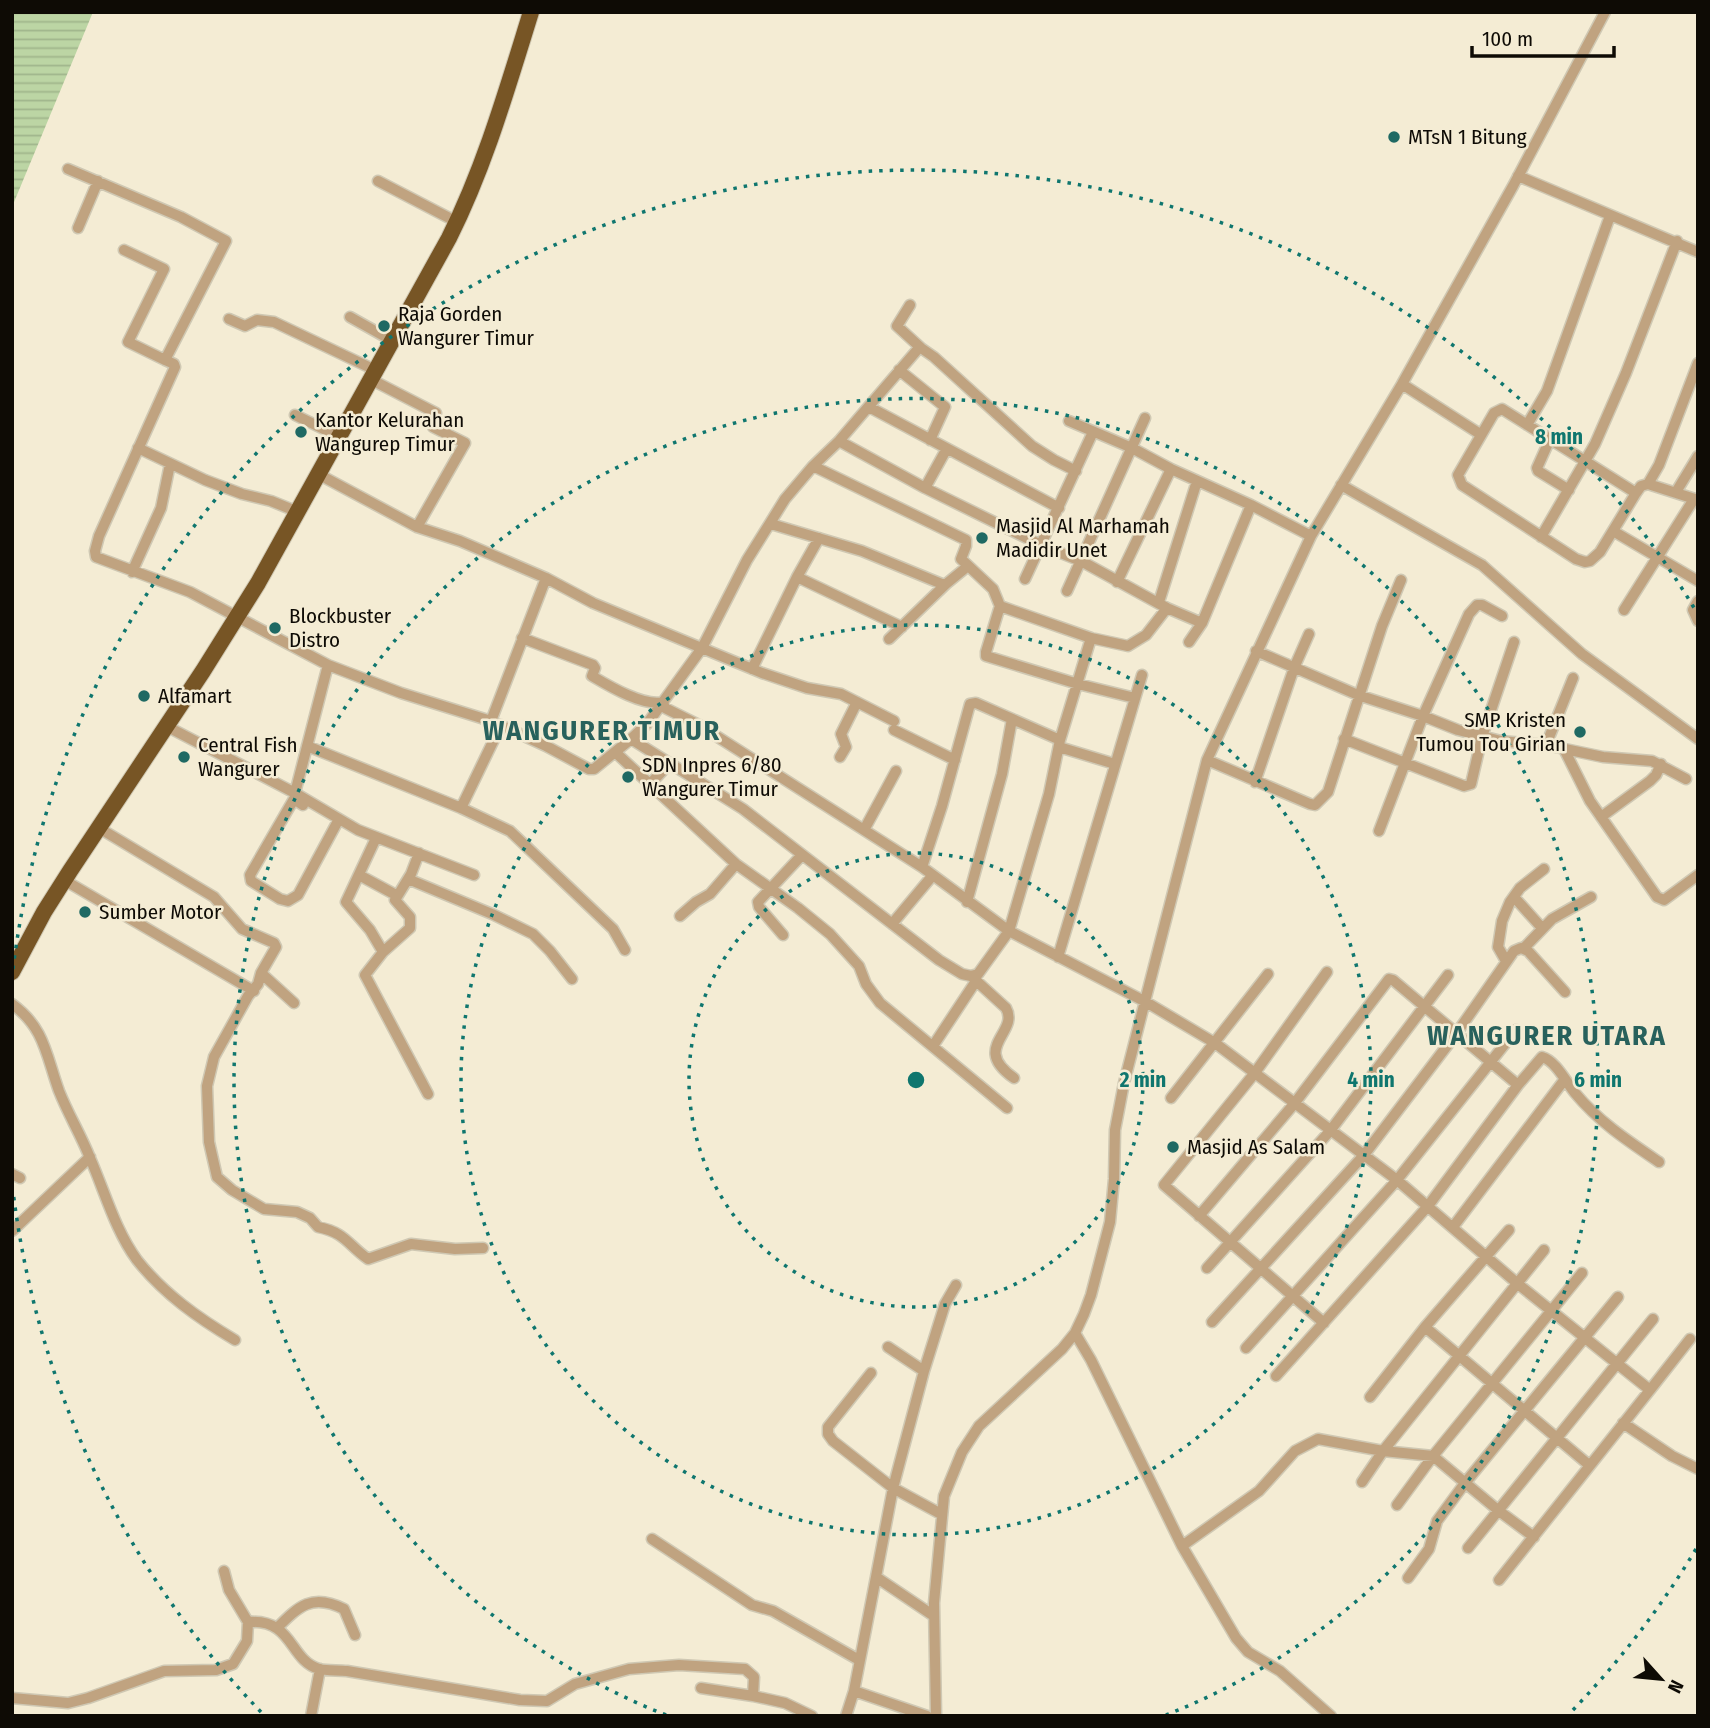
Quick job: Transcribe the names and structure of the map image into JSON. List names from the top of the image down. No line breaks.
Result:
{"districts":["WANGURER TIMUR","WANGURER UTARA"],"places":["MTsN 1 Bitung","Raja Gorden Wangurer Timur","Kantor Kelurahan Wangurep Timur","Masjid Al Marhamah Madidir Unet","Blockbuster Distro","Alfamart","SMP Kristen Tumou Tou Girian","Central Fish Wangurer","SDN Inpres 6/80 Wangurer Timur","Sumber Motor","Masjid As Salam"],"scale_bar":"100 m","north":"bottom right","rings":["8 min","2 min","4 min","6 min"]}
